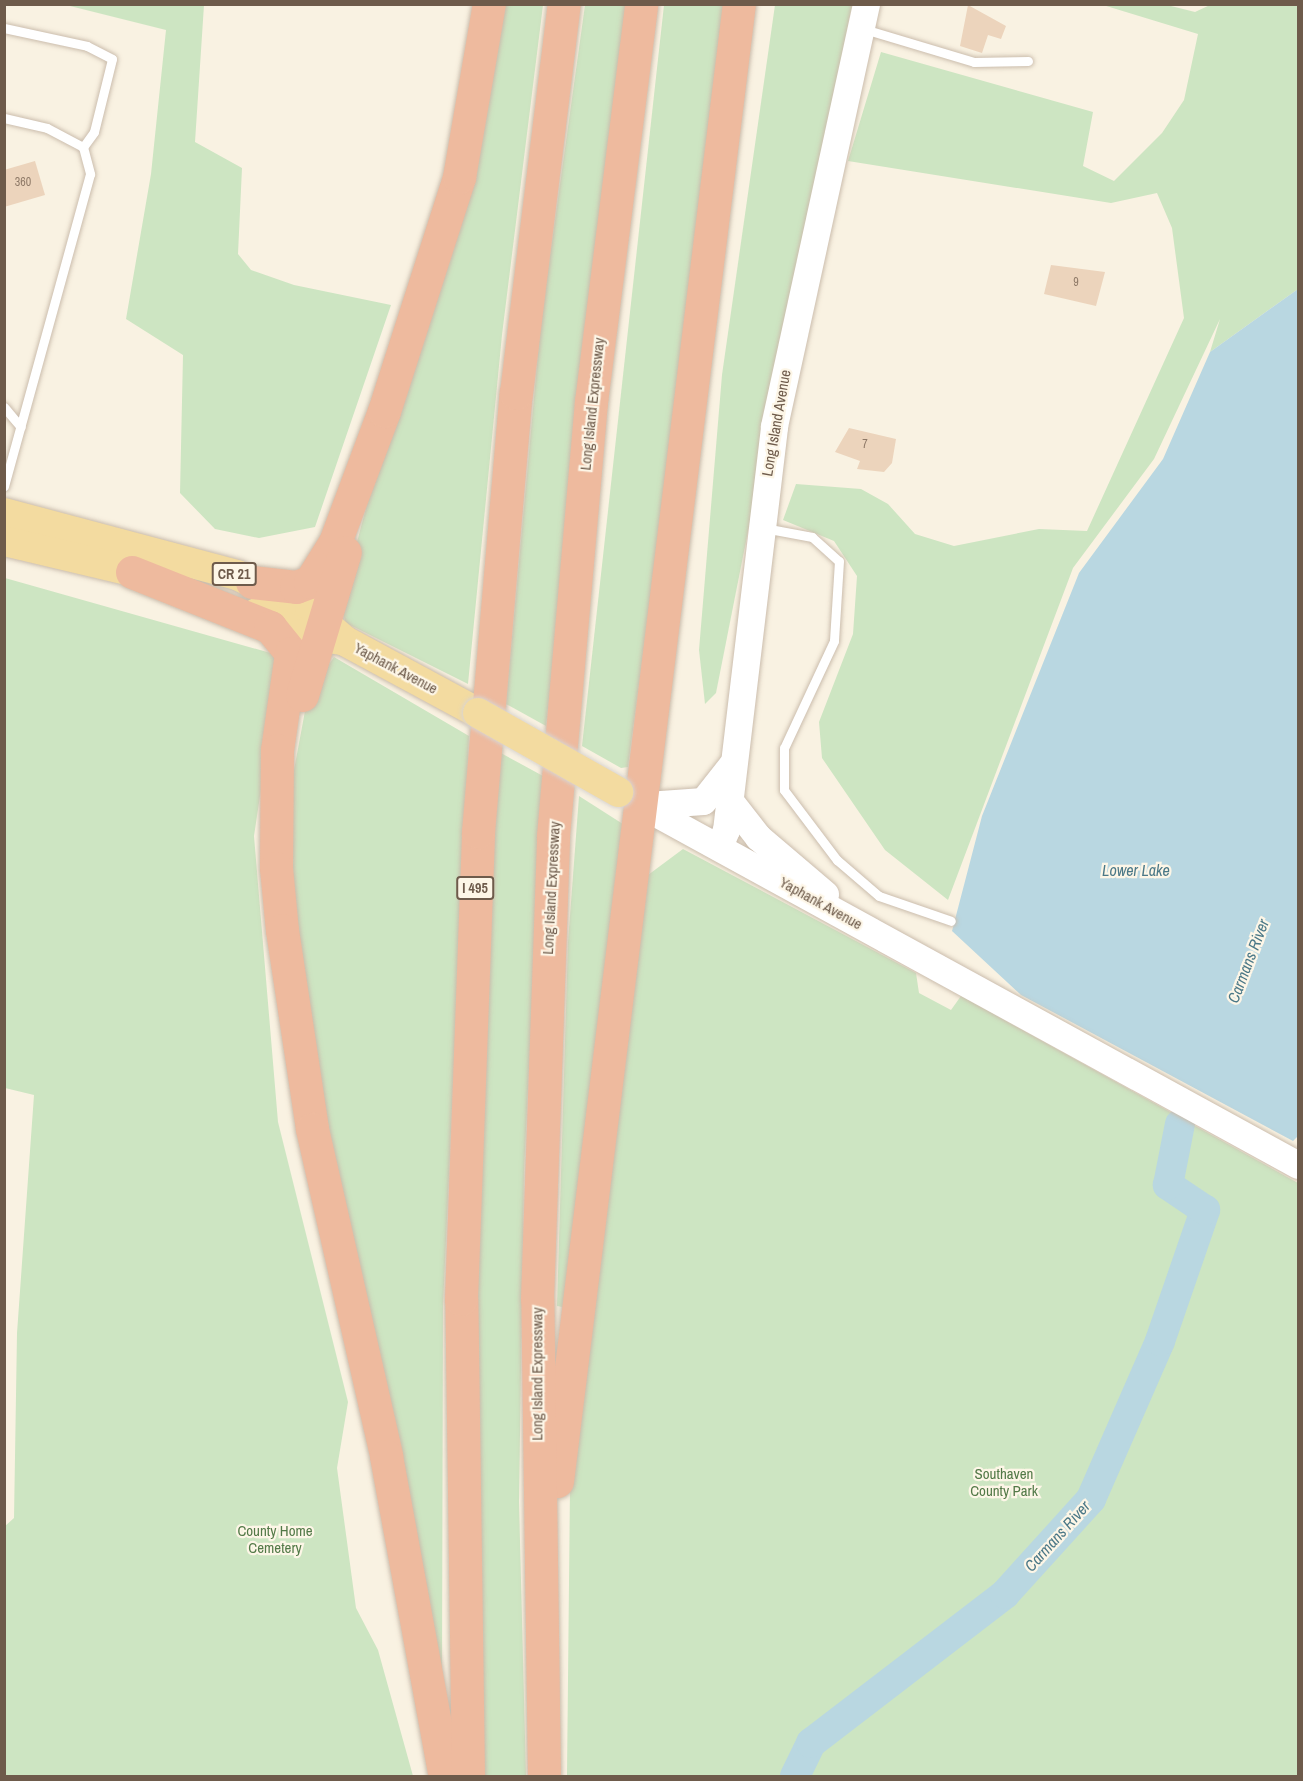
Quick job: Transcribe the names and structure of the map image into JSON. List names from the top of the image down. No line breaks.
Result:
{"streets":{"highway":["Long Island Expressway","I 495"],"main road":["Long Island Avenue","CR 21","Yaphank Avenue"]},"crossings":[["Long Island Avenue","Yaphank Avenue"]],"water":["Lower Lake","Carmans River"],"parks":["Southaven County Park","County Home Cemetery"],"house_numbers":["360","9","7"]}
